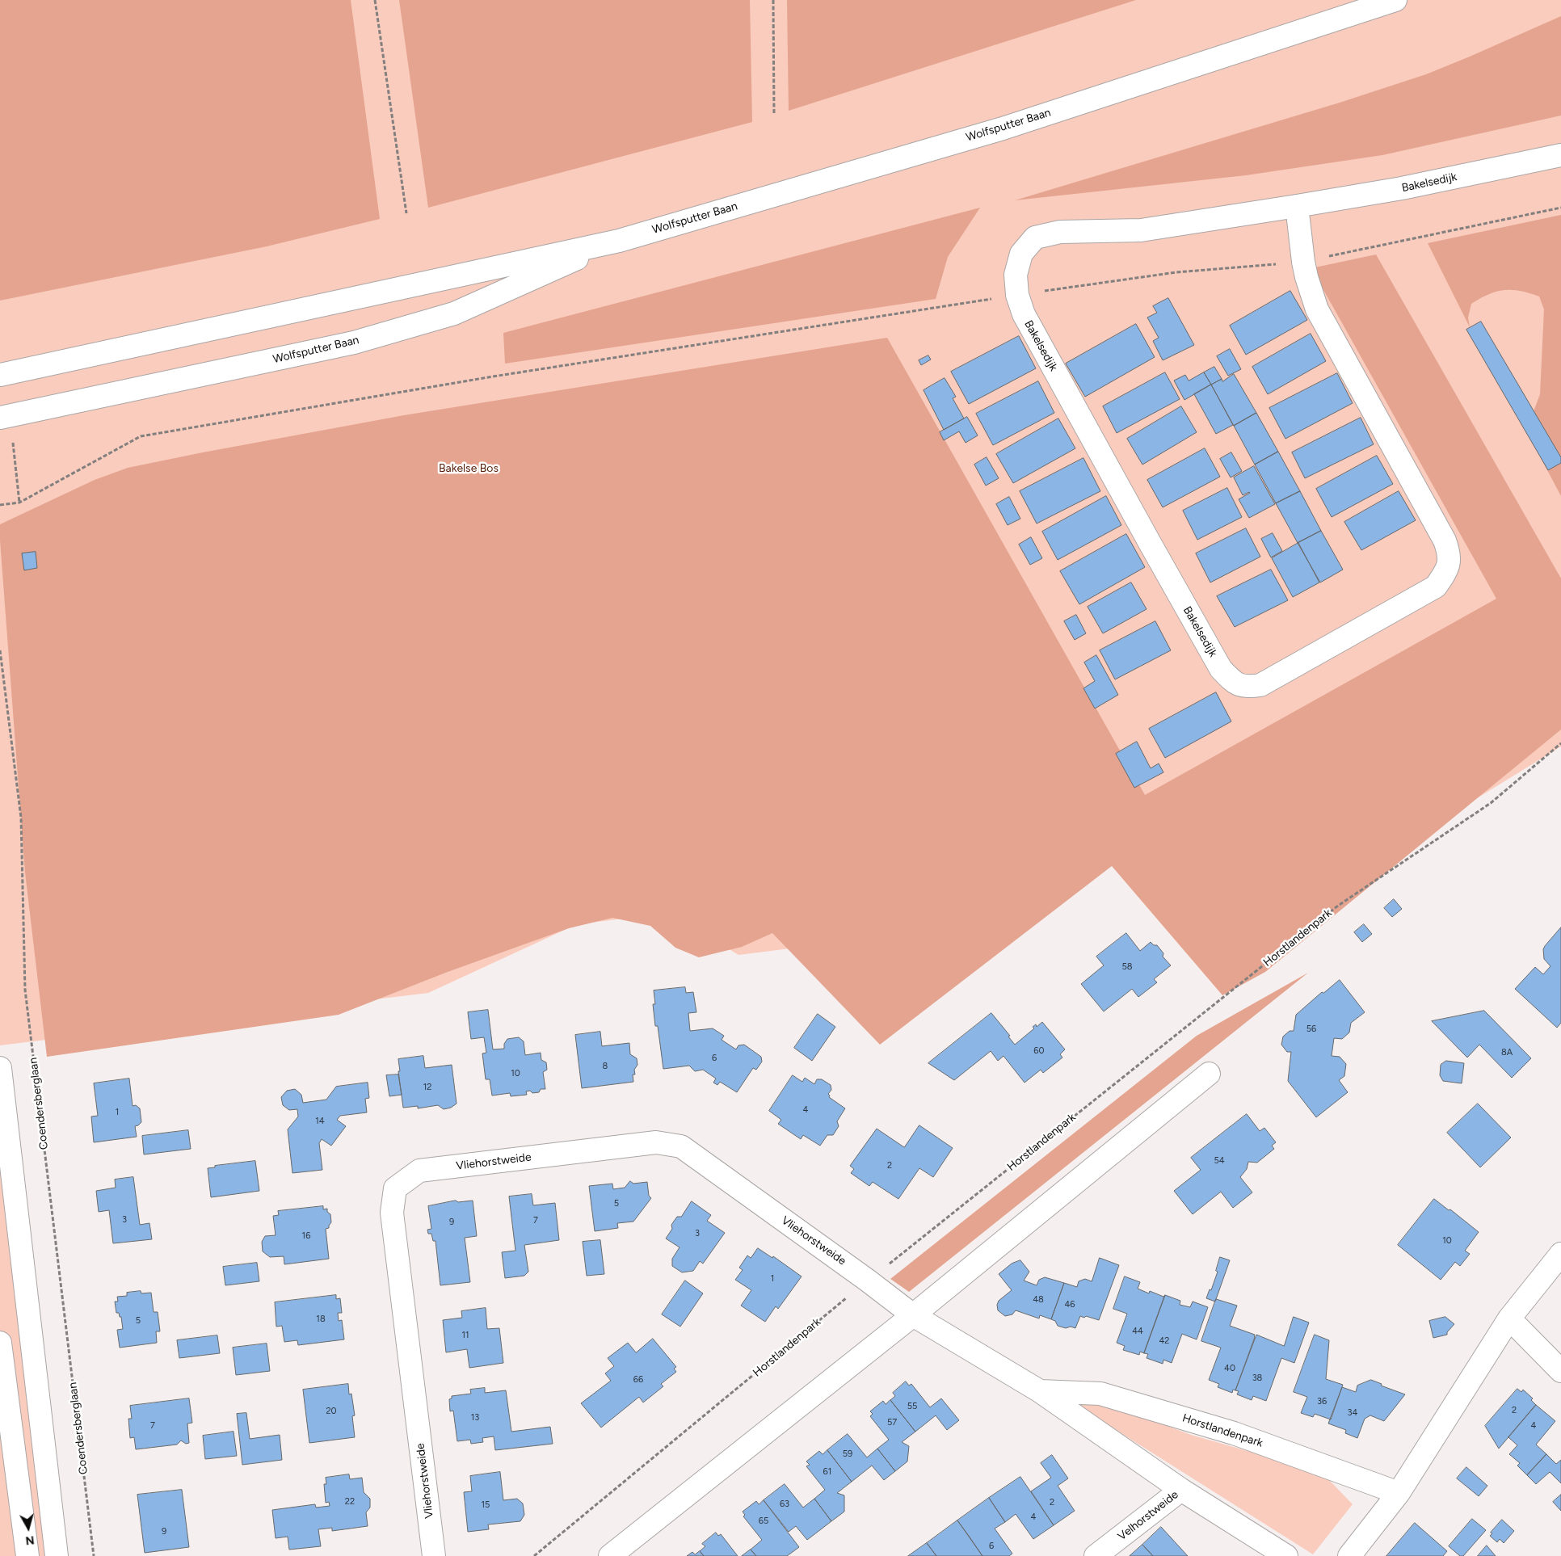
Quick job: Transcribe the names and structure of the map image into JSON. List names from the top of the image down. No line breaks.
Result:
{"streets":{"street":["Wolfsputter Baan","Bakelsedijk","Horstlandenpark","Vliehorstweide","Velhorstweide"],"path":["Coendersberglaan"]},"crossings":[["Horstlandenpark","Vliehorstweide"],["Horstlandenpark","Velhorstweide"]],"parks":["Bakelse Bos"],"house_numbers":["58","56","60","8A","6","8","10","12","4","1","14","54","2","5","3","7","9","3","16","10","1","48","46","18","5","44","11","42","40","38","66","36","55","2","20","34","13","57","7","4","59","61","22","2","63","15","4","65","9","6"],"north":"bottom"}
